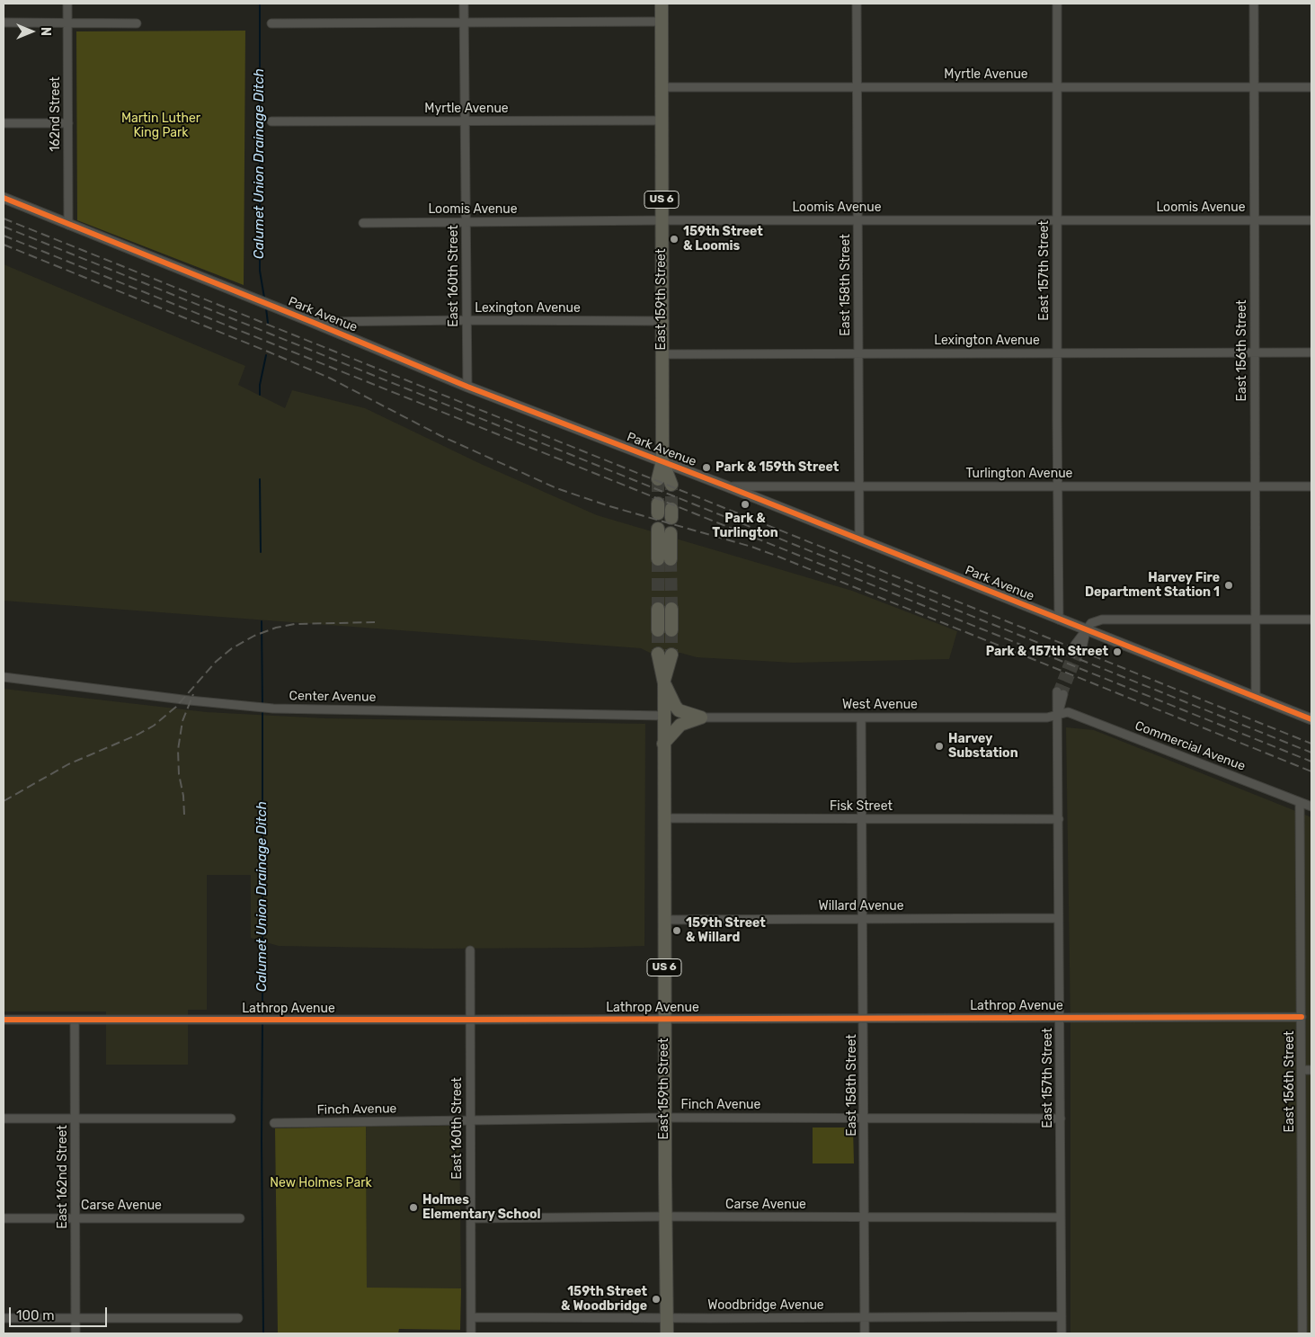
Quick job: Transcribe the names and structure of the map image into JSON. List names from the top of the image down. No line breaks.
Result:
{"streets":{"main road":["US 6","East 159th Street"],"street":["Myrtle Avenue","162nd Street","Loomis Avenue","East 157th Street","East 160th Street","East 158th Street","Lexington Avenue","Park Avenue","East 156th Street","Turlington Avenue","Center Avenue","West Avenue","Commercial Avenue","Fisk Street","Willard Avenue","Lathrop Avenue","Finch Avenue","East 162nd Street","Carse Avenue","Woodbridge Avenue"]},"crossings":[["Myrtle Avenue","East 157th Street"],["Myrtle Avenue","East 160th Street"],["Myrtle Avenue","East 158th Street"],["Myrtle Avenue","East 159th Street"],["Myrtle Avenue","East 156th Street"],["162nd Street","Park Avenue"],["Loomis Avenue","East 157th Street"],["Loomis Avenue","East 160th Street"],["Loomis Avenue","East 158th Street"],["Loomis Avenue","East 159th Street"],["Loomis Avenue","East 156th Street"],["East 157th Street","Lexington Avenue"],["East 157th Street","Park Avenue"],["East 157th Street","Turlington Avenue"],["East 157th Street","West Avenue"],["East 157th Street","Commercial Avenue"],["East 157th Street","Fisk Street"],["East 157th Street","Willard Avenue"],["East 157th Street","Lathrop Avenue"],["East 157th Street","Finch Avenue"],["East 157th Street","Carse Avenue"],["East 157th Street","Woodbridge Avenue"],["East 160th Street","Lexington Avenue"],["East 160th Street","Park Avenue"],["East 160th Street","Lathrop Avenue"],["East 160th Street","Finch Avenue"],["East 160th Street","Carse Avenue"],["East 160th Street","Woodbridge Avenue"],["East 158th Street","Lexington Avenue"],["East 158th Street","Park Avenue"],["East 158th Street","Turlington Avenue"],["East 158th Street","West Avenue"],["East 158th Street","Fisk Street"],["East 158th Street","Willard Avenue"],["East 158th Street","Lathrop Avenue"],["East 158th Street","Finch Avenue"],["East 158th Street","Carse Avenue"],["East 158th Street","Woodbridge Avenue"],["East 159th Street","Lexington Avenue"],["East 159th Street","Park Avenue"],["East 159th Street","Center Avenue"],["East 159th Street","Fisk Street"],["East 159th Street","Willard Avenue"],["East 159th Street","Lathrop Avenue"],["East 159th Street","Finch Avenue"],["East 159th Street","Carse Avenue"],["East 159th Street","Woodbridge Avenue"],["Lexington Avenue","Park Avenue"],["Lexington Avenue","East 156th Street"],["Park Avenue","East 156th Street"],["Park Avenue","Turlington Avenue"],["East 156th Street","Turlington Avenue"],["East 156th Street","Commercial Avenue"],["East 156th Street","Lathrop Avenue"],["West Avenue","Commercial Avenue"],["Lathrop Avenue","East 162nd Street"],["East 162nd Street","Carse Avenue"]],"water":["Calumet Union Drainage Ditch"],"parks":["Martin Luther King Park","New Holmes Park"],"places":["159th Street & Loomis","Park & 159th Street","Park & Turlington","Harvey Fire Department Station 1","Park & 157th Street","Harvey Substation","159th Street & Willard","Holmes Elementary School","159th Street & Woodbridge"],"scale_bar":"100 m","north":"right"}
